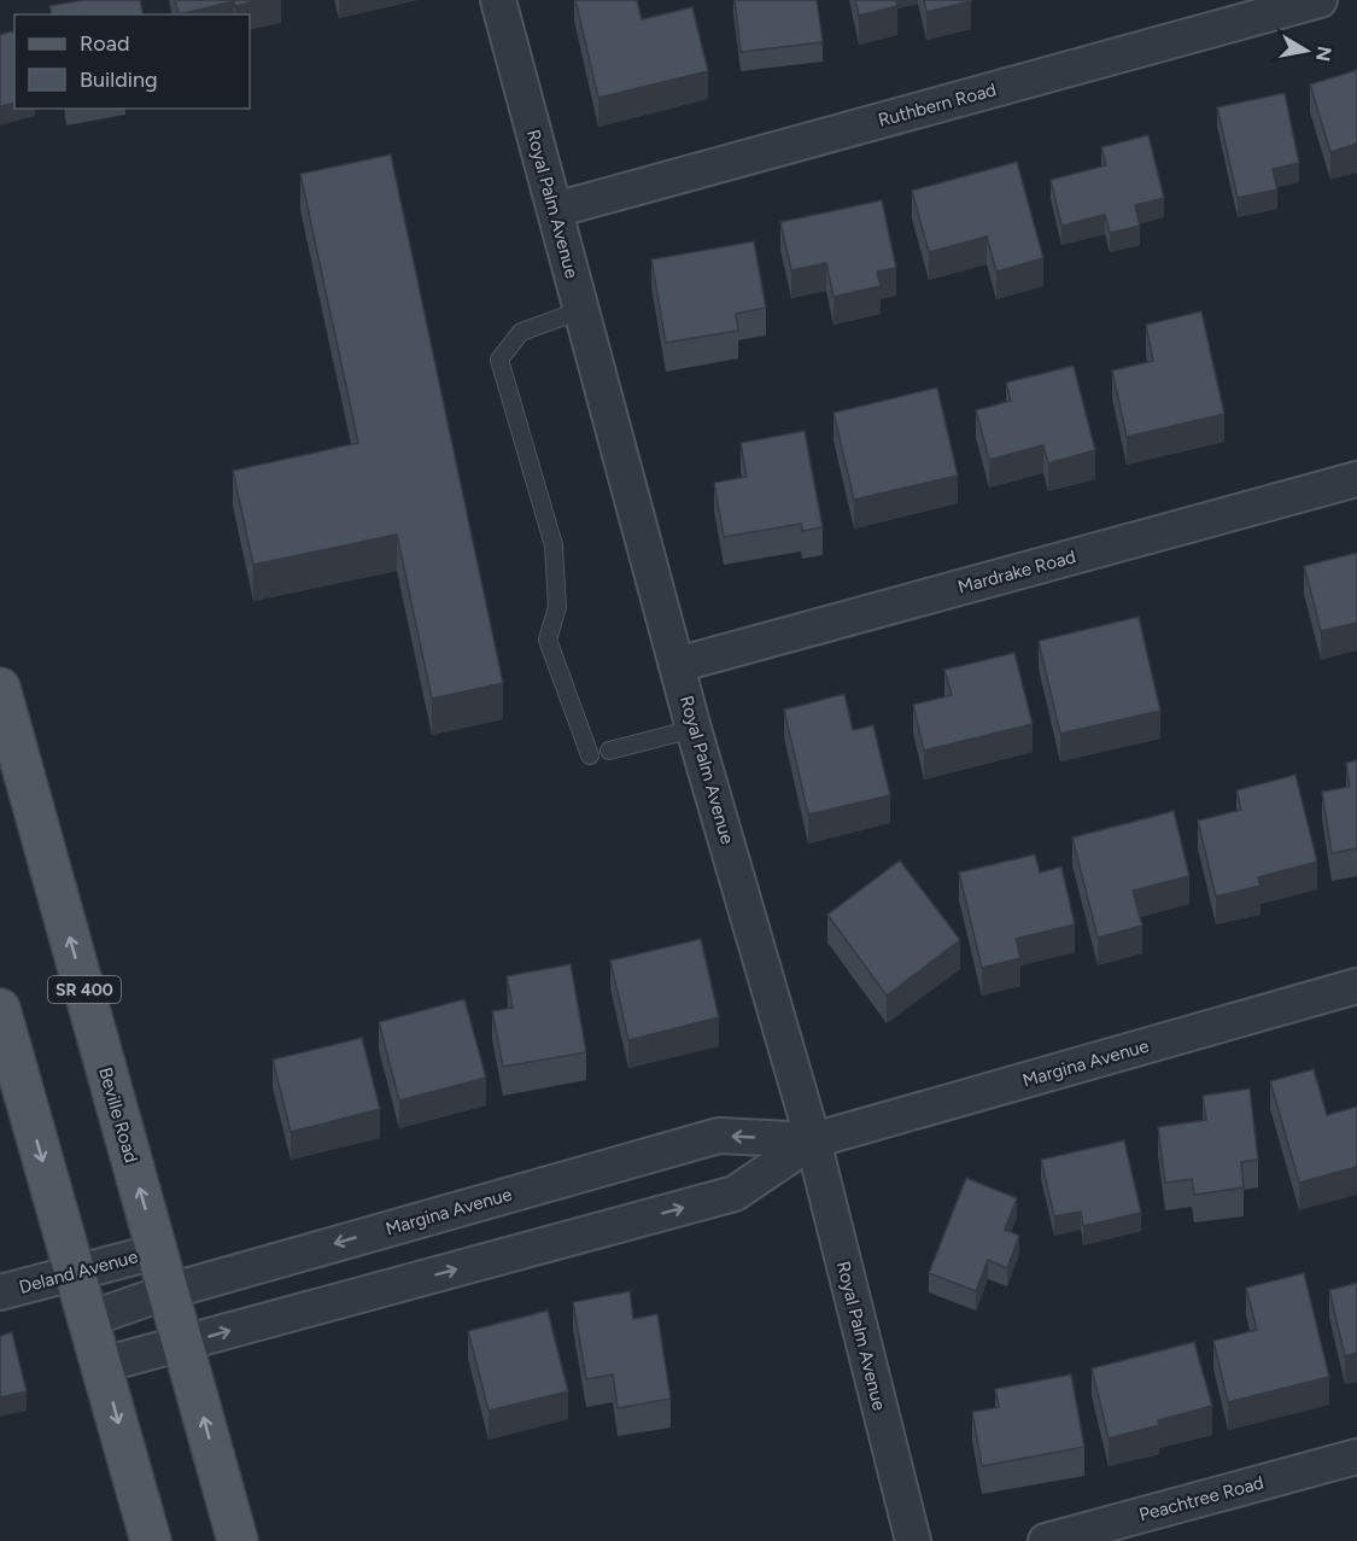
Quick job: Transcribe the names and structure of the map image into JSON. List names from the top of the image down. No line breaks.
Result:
{"streets":{"main road":["SR 400","Beville Road"],"street":["Ruthbern Road","Royal Palm Avenue","Mardrake Road","Margina Avenue","Deland Avenue","Peachtree Road"]},"crossings":[["Ruthbern Road","Royal Palm Avenue"],["Royal Palm Avenue","Mardrake Road"],["Royal Palm Avenue","Margina Avenue"],["Margina Avenue","Beville Road"],["Beville Road","Deland Avenue"]],"legend":["Road","Building"],"north":"right"}
